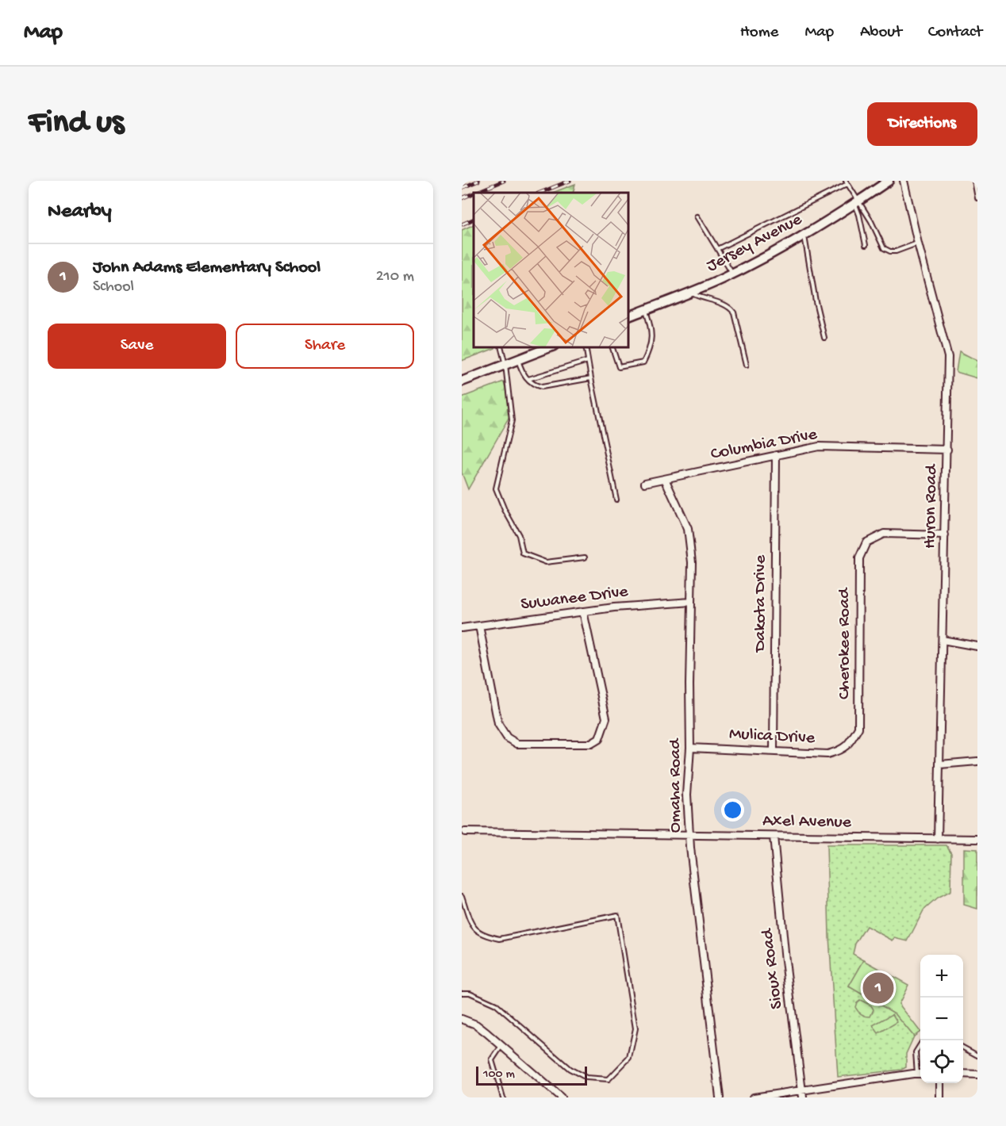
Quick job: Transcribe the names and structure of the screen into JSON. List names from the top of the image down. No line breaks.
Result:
{"streets":{"main road":["Jersey Avenue"],"street":["Columbia Drive","Huron Road","Suwanee Drive","Dakota Drive","Cherokee Road","Mulica Drive","Omaha Road","Axel Avenue","Sioux Road"]},"crossings":[["Columbia Drive","Huron Road"],["Columbia Drive","Dakota Drive"],["Columbia Drive","Omaha Road"],["Huron Road","Cherokee Road"],["Huron Road","Axel Avenue"],["Suwanee Drive","Omaha Road"],["Dakota Drive","Mulica Drive"],["Cherokee Road","Mulica Drive"],["Mulica Drive","Omaha Road"],["Omaha Road","Axel Avenue"],["Axel Avenue","Sioux Road"]],"scale_bar":"100 m","page":{"header":"Map","nav":["Home","Map","About","Contact"],"buttons":["Directions",["Save","Share"]],"title":"Find us","heading":"Nearby","list":[{"mark":"1","name":"John Adams Elementary School","note":"School","value":"210 m"}],"map_buttons":["+","−"],"pins":"1","scale":"100 m"}}
